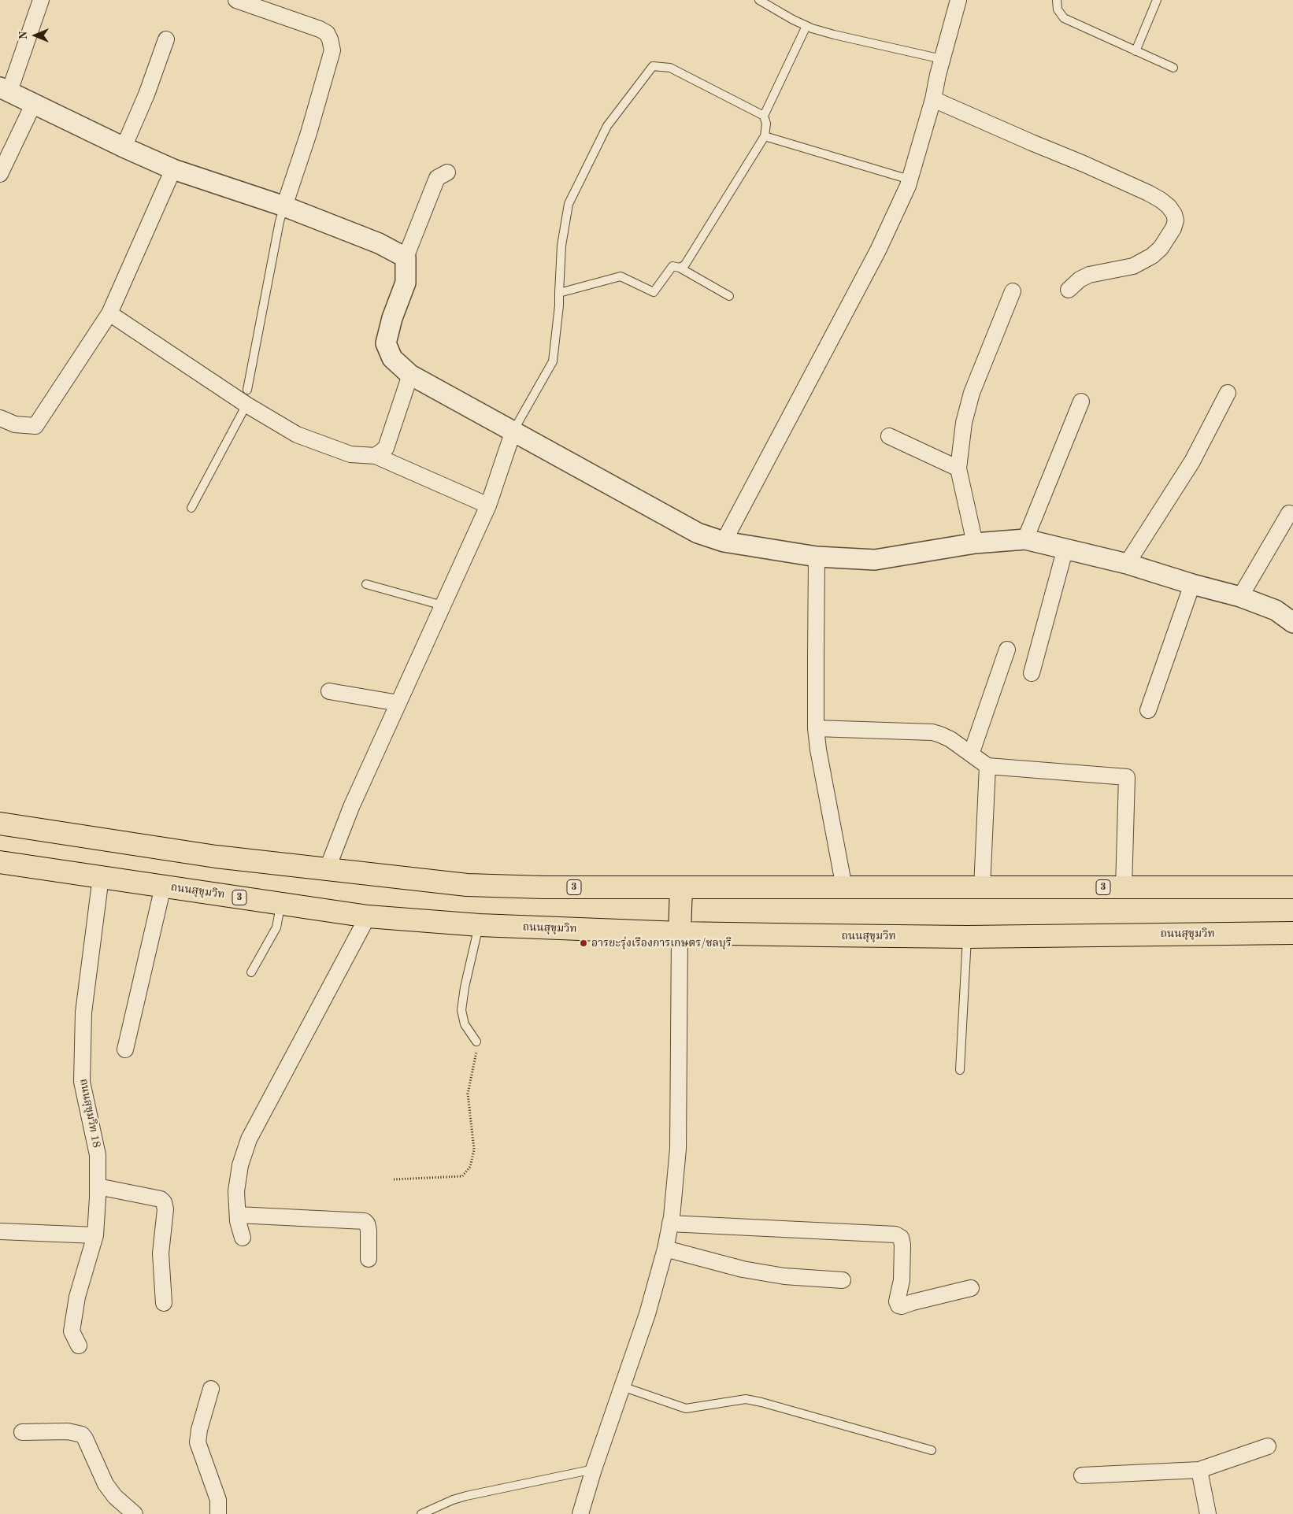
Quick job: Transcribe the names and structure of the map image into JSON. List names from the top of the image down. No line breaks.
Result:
{"streets":{"main road":["3","ถนนสุขุมวิท"],"street":["ถนนสุขุมวิท 18"]},"crossings":[["ถนนสุขุมวิท","ถนนสุขุมวิท 18"]],"places":["อารยะรุ่งเรืองการเกษตร/ชลบุรี"],"north":"left"}
